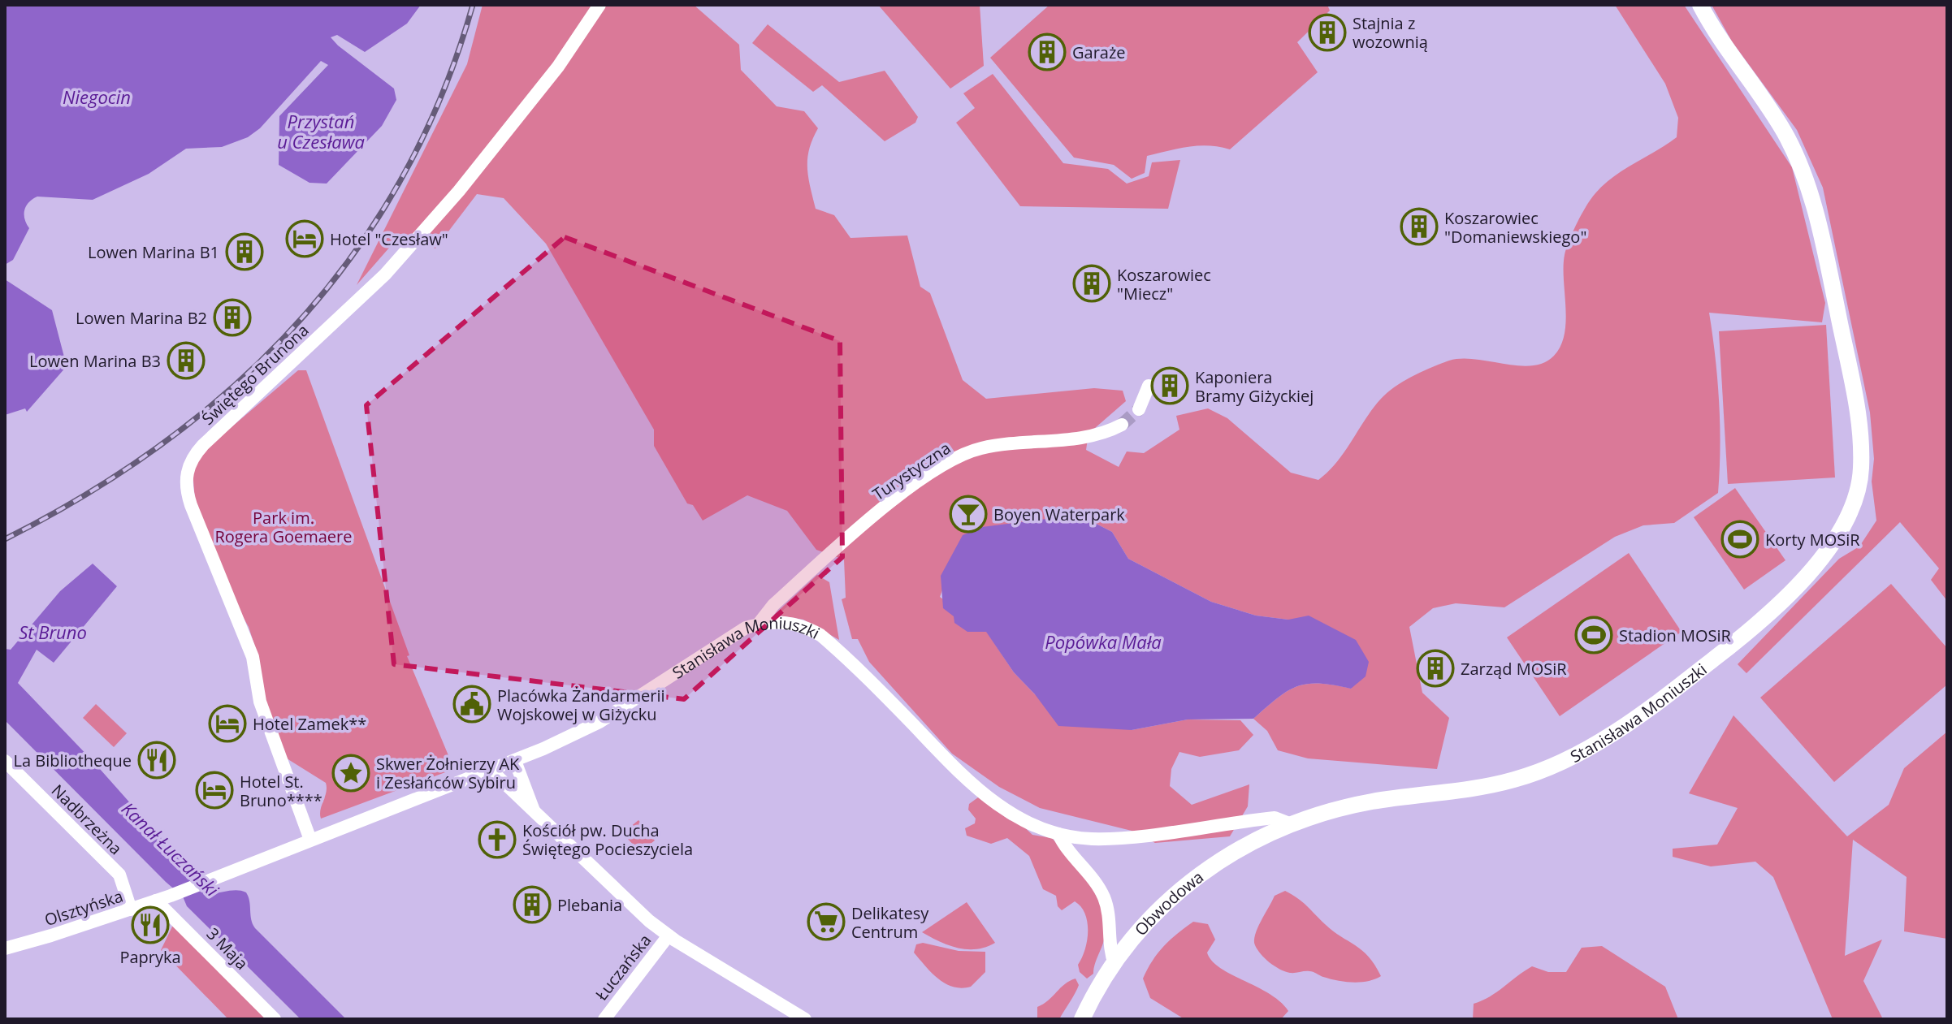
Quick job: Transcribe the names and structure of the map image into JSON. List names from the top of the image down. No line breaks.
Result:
{"streets":{"main road":["Stanisława Moniuszki","Obwodowa"],"street":["Świętego Brunona","Turystyczna","Nadbrzeżna","Olsztyńska","3 Maja","Łuczańska"]},"crossings":[["Świętego Brunona","Stanisława Moniuszki"],["Turystyczna","Stanisława Moniuszki"],["Stanisława Moniuszki","Obwodowa"],["Stanisława Moniuszki","Olsztyńska"],["Nadbrzeżna","Olsztyńska"],["Olsztyńska","3 Maja"]],"water":["Niegocin","Przystań u Czesława","St Bruno","Popówka Mała","Kanał Łuczański"],"parks":["Park im. Rogera Goemaere"],"places":{"building":["Stajnia z wozownią","Garaże","Koszarowiec \"Domaniewskiego\"","Lowen Marina B1","Koszarowiec \"Miecz\"","Lowen Marina B2","Lowen Marina B3","Kaponiera Bramy Giżyckiej","Zarząd MOSiR","Plebania"],"hotel":["Hotel \"Czesław\"","Hotel Zamek**","Hotel St. Bruno****"],"bar":["Boyen Waterpark"],"sports":["Korty MOSiR","Stadion MOSiR"],"public building":["Placówka Żandarmerii Wojskowej w Giżycku"],"restaurant":["La Bibliotheque","Papryka"],"place":["Skwer Żołnierzy AK i Zesłańców Sybiru"],"church":["Kościół pw. Ducha Świętego Pocieszyciela"],"supermarket":["Delikatesy Centrum"]}}
